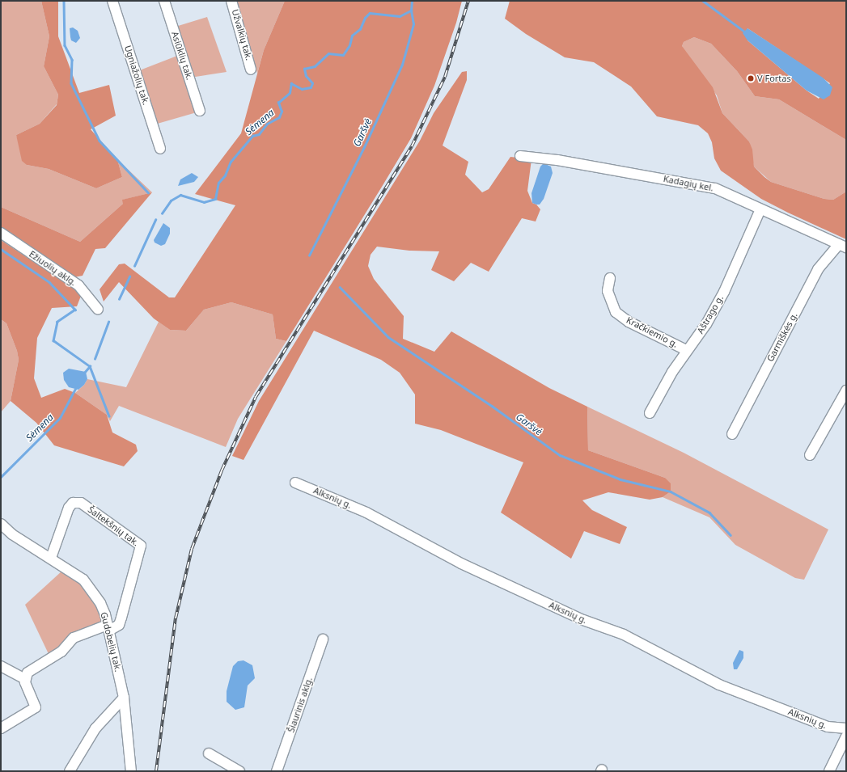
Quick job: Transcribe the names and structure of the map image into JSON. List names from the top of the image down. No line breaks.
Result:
{"streets":{"street":["Užvalkių tak.","Asiūklių tak.","Ugniažolių tak.","Kadagių kel.","Ežiuolių aklg.","Aštrago g.","Kračkiemio g.","Garmiškės g.","Alksnių g.","Šaltekšnių tak.","Gudobelių tak.","Šiaurinis aklg."]},"crossings":[["Kadagių kel.","Aštrago g."],["Kadagių kel.","Garmiškės g."],["Aštrago g.","Kračkiemio g."],["Šaltekšnių tak.","Gudobelių tak."]],"water":["Sėmena","Garšvė"],"places":["V Fortas"]}
